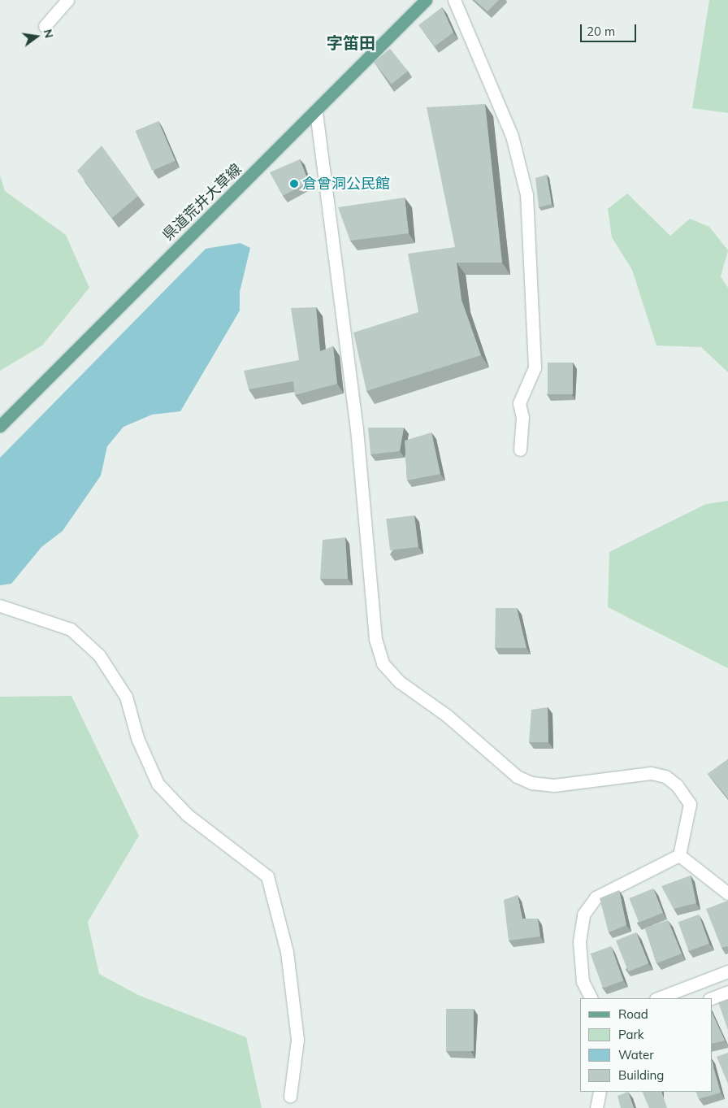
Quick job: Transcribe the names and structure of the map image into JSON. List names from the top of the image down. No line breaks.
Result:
{"streets":{"main road":["県道荒井大草線"]},"districts":["字笛田"],"places":["倉曾洞公民館"],"legend":["Road","Park","Water","Building"],"scale_bar":"20 m","north":"right"}
